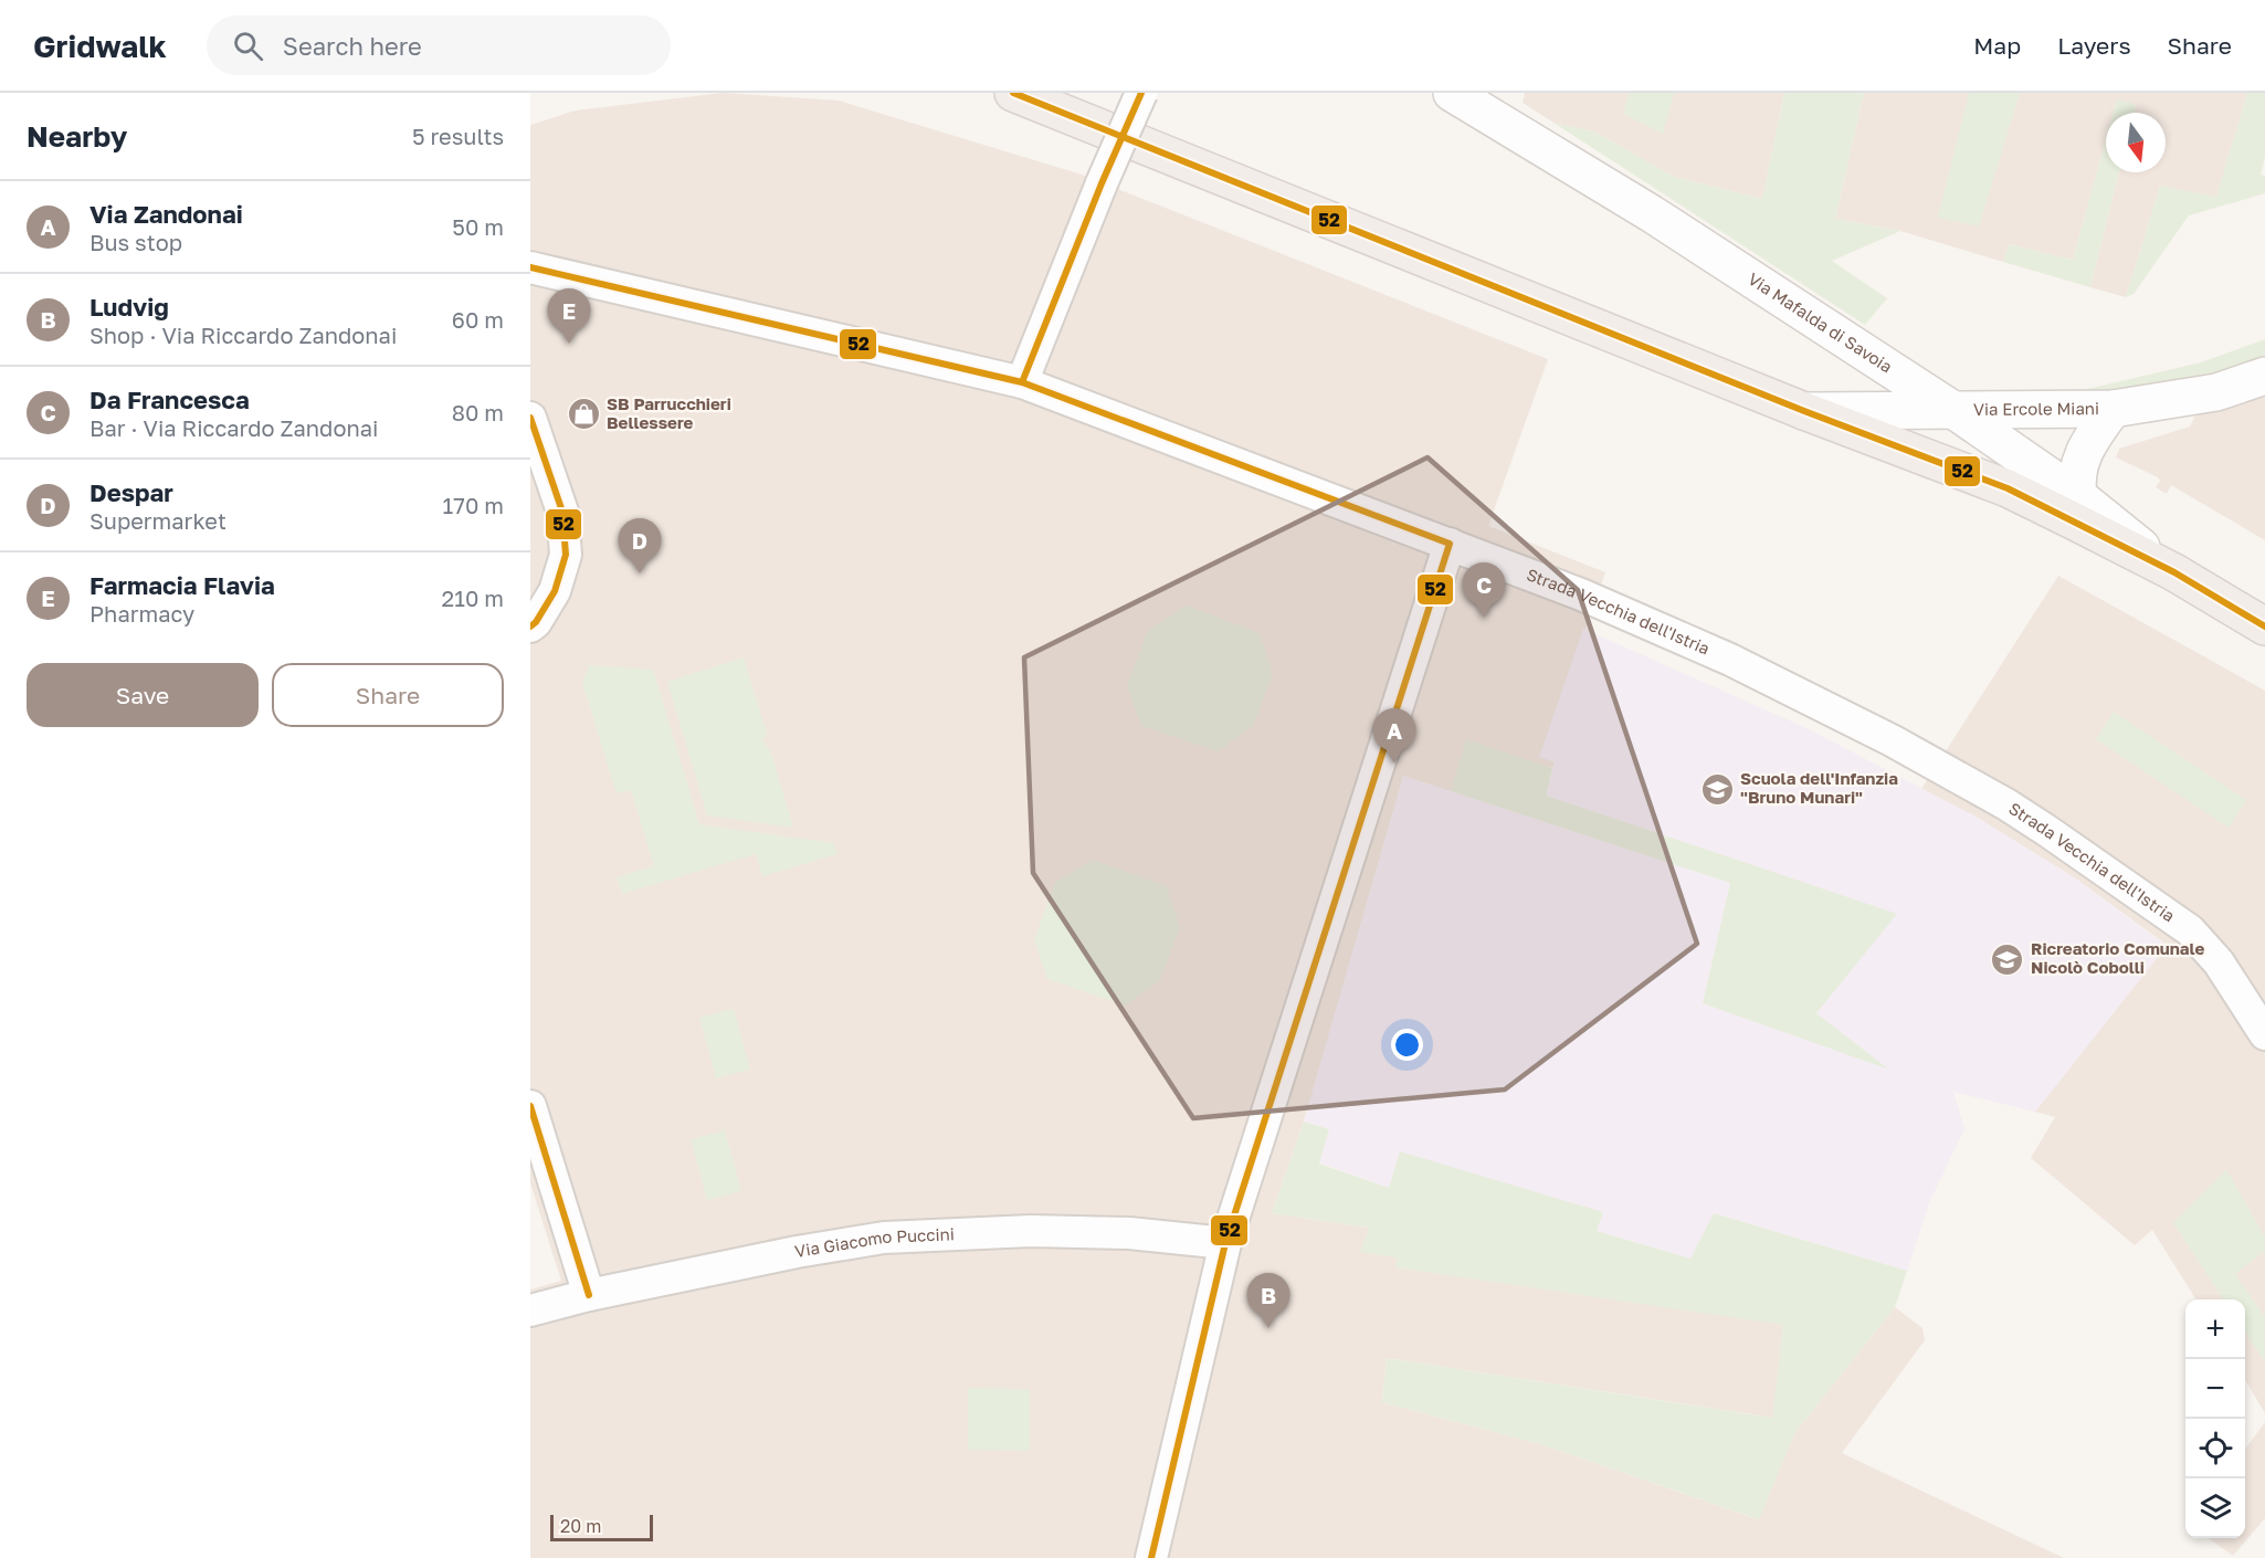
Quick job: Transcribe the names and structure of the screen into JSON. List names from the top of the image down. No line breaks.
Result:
{"streets":{"street":["Via Mafalda di Savoia","Via Ercole Miani","Strada Vecchia dell'Istria","Via Giacomo Puccini"]},"crossings":[["Via Mafalda di Savoia","Via Ercole Miani"]],"places":{"shop":["SB Parrucchieri Bellessere"],"school or university":["Scuola dell'Infanzia \"Bruno Munari\"","Ricreatorio Comunale Nicolò Cobolli"]},"lines":["transit line 52"],"scale_bar":"20 m","north":"bottom","page":{"header":"Gridwalk","search":"Search here","nav":["Map","Layers","Share"],"heading":["Nearby","5 results"],"list":[{"mark":"A","name":"Via Zandonai","note":"Bus stop","value":"50 m"},{"mark":"B","name":"Ludvig","note":"Shop · Via Riccardo Zandonai","value":"60 m"},{"mark":"C","name":"Da Francesca","note":"Bar · Via Riccardo Zandonai","value":"80 m"},{"mark":"D","name":"Despar","note":"Supermarket","value":"170 m"},{"mark":"E","name":"Farmacia Flavia","note":"Pharmacy","value":"210 m"}],"pins":["E","D","C","A","B"],"buttons":["Save","Share"],"map_buttons":["+","−"],"scale":"20 m"}}
